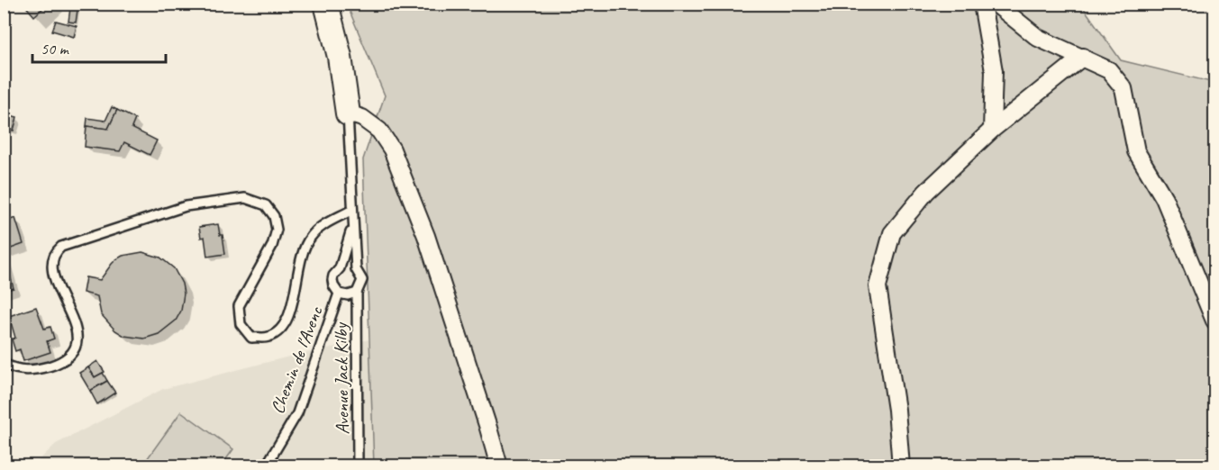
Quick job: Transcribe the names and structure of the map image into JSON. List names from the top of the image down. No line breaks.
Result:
{"streets":{"lane":["Chemin de l'Avenc","Avenue Jack Kilby"]},"crossings":[["Chemin de l'Avenc","Avenue Jack Kilby"]],"scale_bar":"50 m"}
